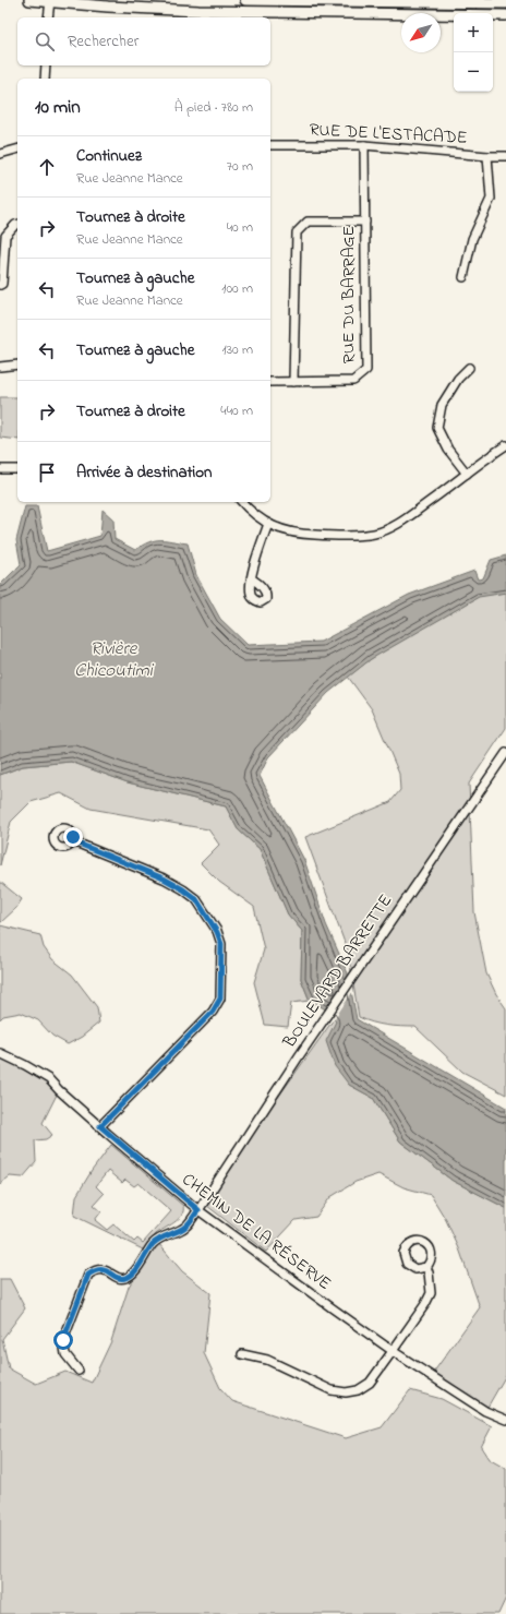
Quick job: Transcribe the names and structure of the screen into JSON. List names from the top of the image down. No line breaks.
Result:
{"streets":{"street":["RUE DE L'ESTACADE","RUE DU BARRAGE","BOULEVARD BARRETTE","CHEMIN DE LA RÉSERVE"]},"crossings":[["RUE DE L'ESTACADE","RUE DU BARRAGE"],["BOULEVARD BARRETTE","CHEMIN DE LA RÉSERVE"]],"water":["Rivière Chicoutimi"],"north":"bottom left","page":{"map_buttons":["+","−"],"search":"Rechercher","heading":["10 min","À pied · 780 m"],"list":[["Continuez","Rue Jeanne Mance","70 m"],["Tournez à droite","Rue Jeanne Mance","40 m"],["Tournez à gauche","Rue Jeanne Mance","100 m"],["Tournez à gauche","130 m"],["Tournez à droite","440 m"],"Arrivée à destination"]}}
